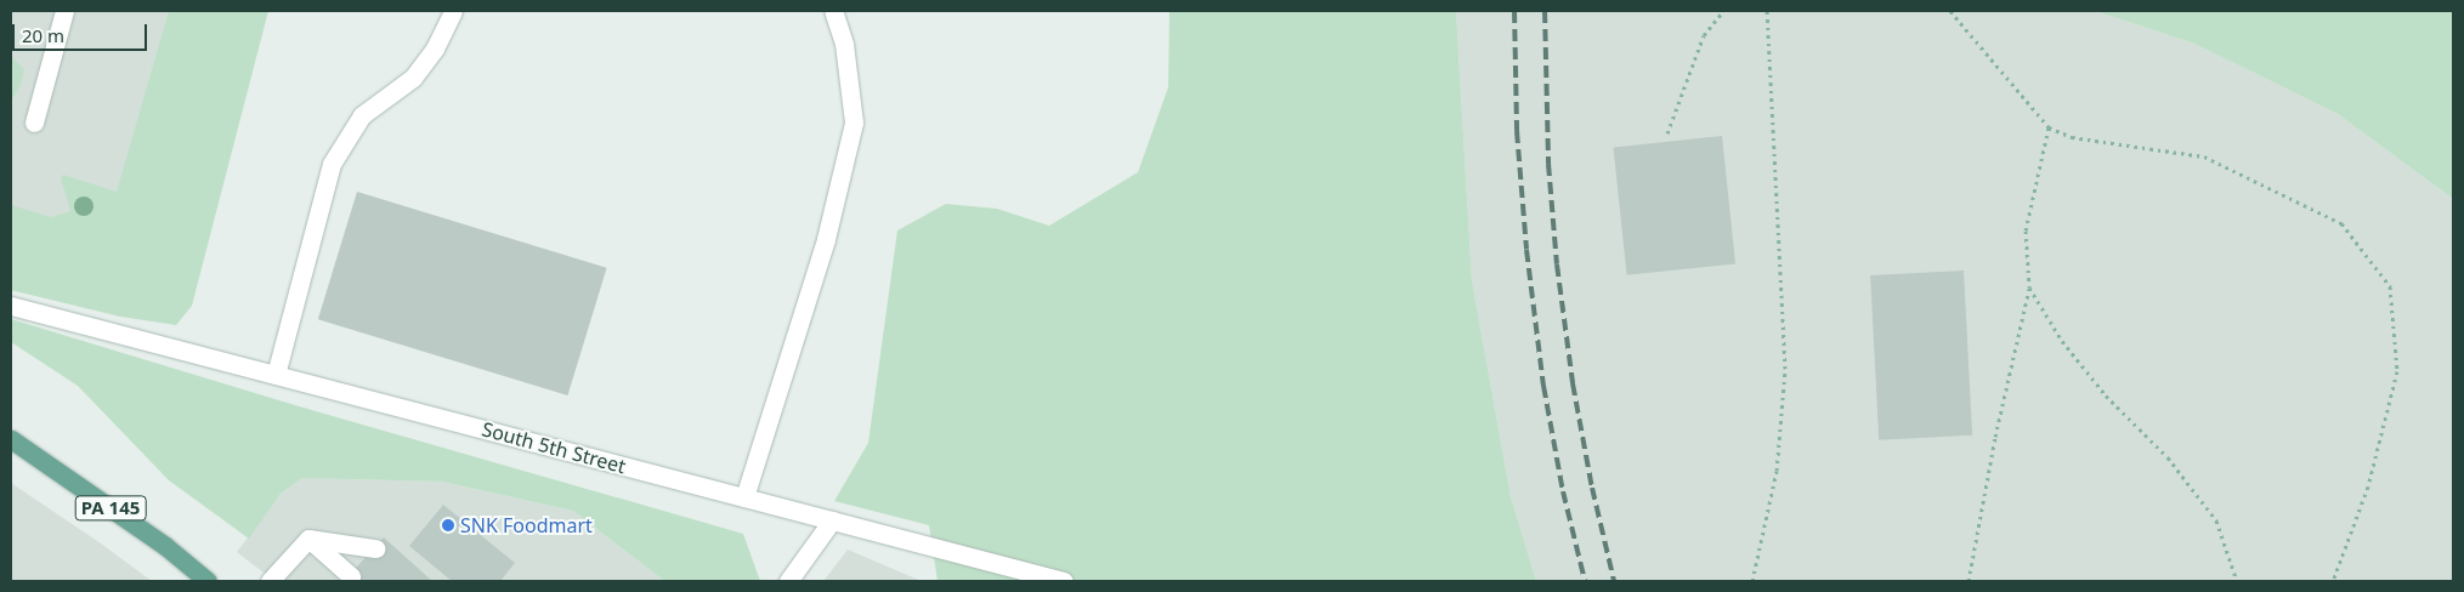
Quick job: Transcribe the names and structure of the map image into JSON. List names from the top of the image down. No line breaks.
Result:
{"streets":{"main road":["PA 145"],"lane":["South 5th Street"]},"places":["SNK Foodmart"],"scale_bar":"20 m"}
